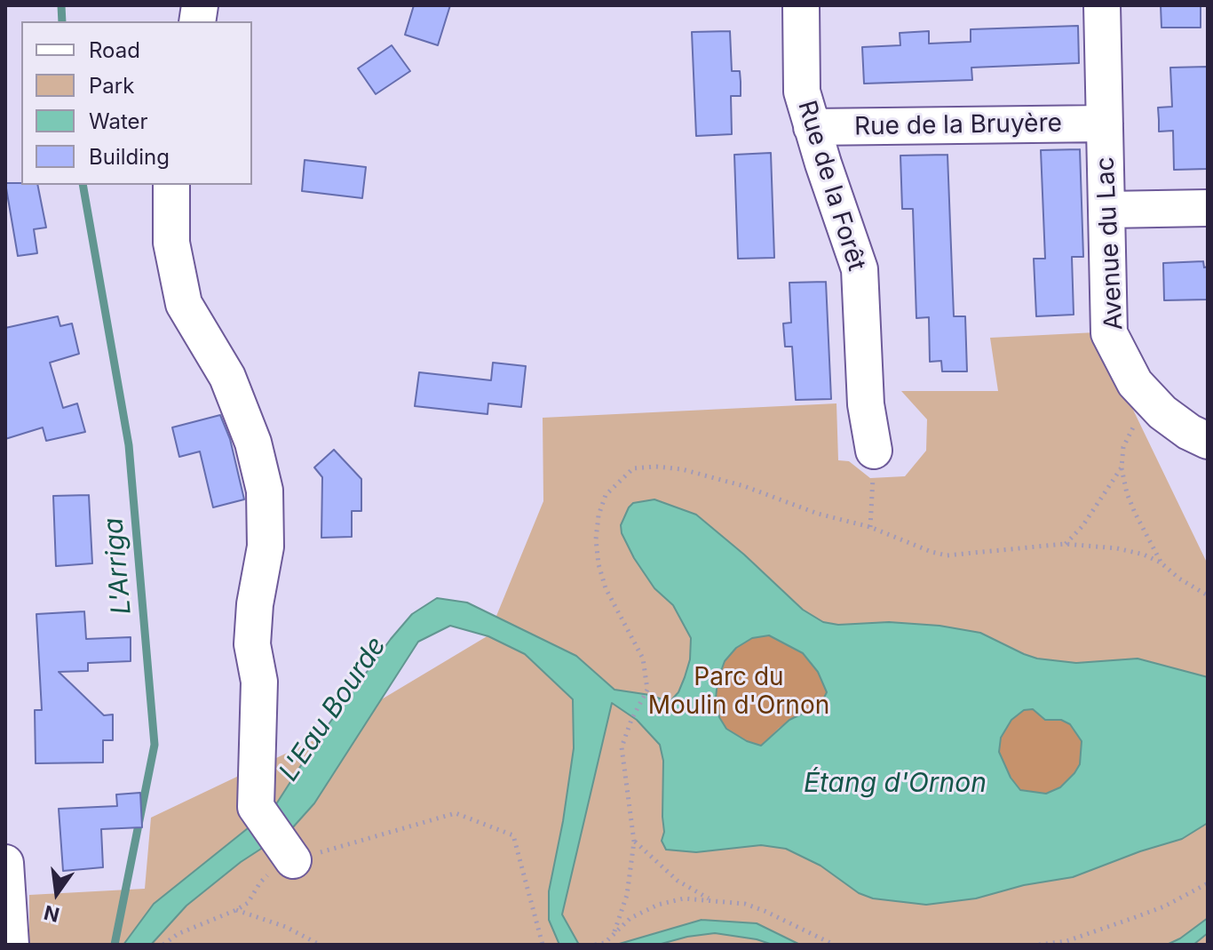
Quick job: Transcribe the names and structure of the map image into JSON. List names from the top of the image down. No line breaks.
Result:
{"streets":{"street":["Rue de la Bruyère","Rue de la Forêt","Avenue du Lac"]},"crossings":[["Rue de la Bruyère","Rue de la Forêt"],["Rue de la Bruyère","Avenue du Lac"]],"water":["L'Arriga","L'Eau Bourde","Étang d'Ornon"],"parks":["Parc du Moulin d'Ornon"],"legend":["Road","Park","Water","Building"],"north":"bottom"}
